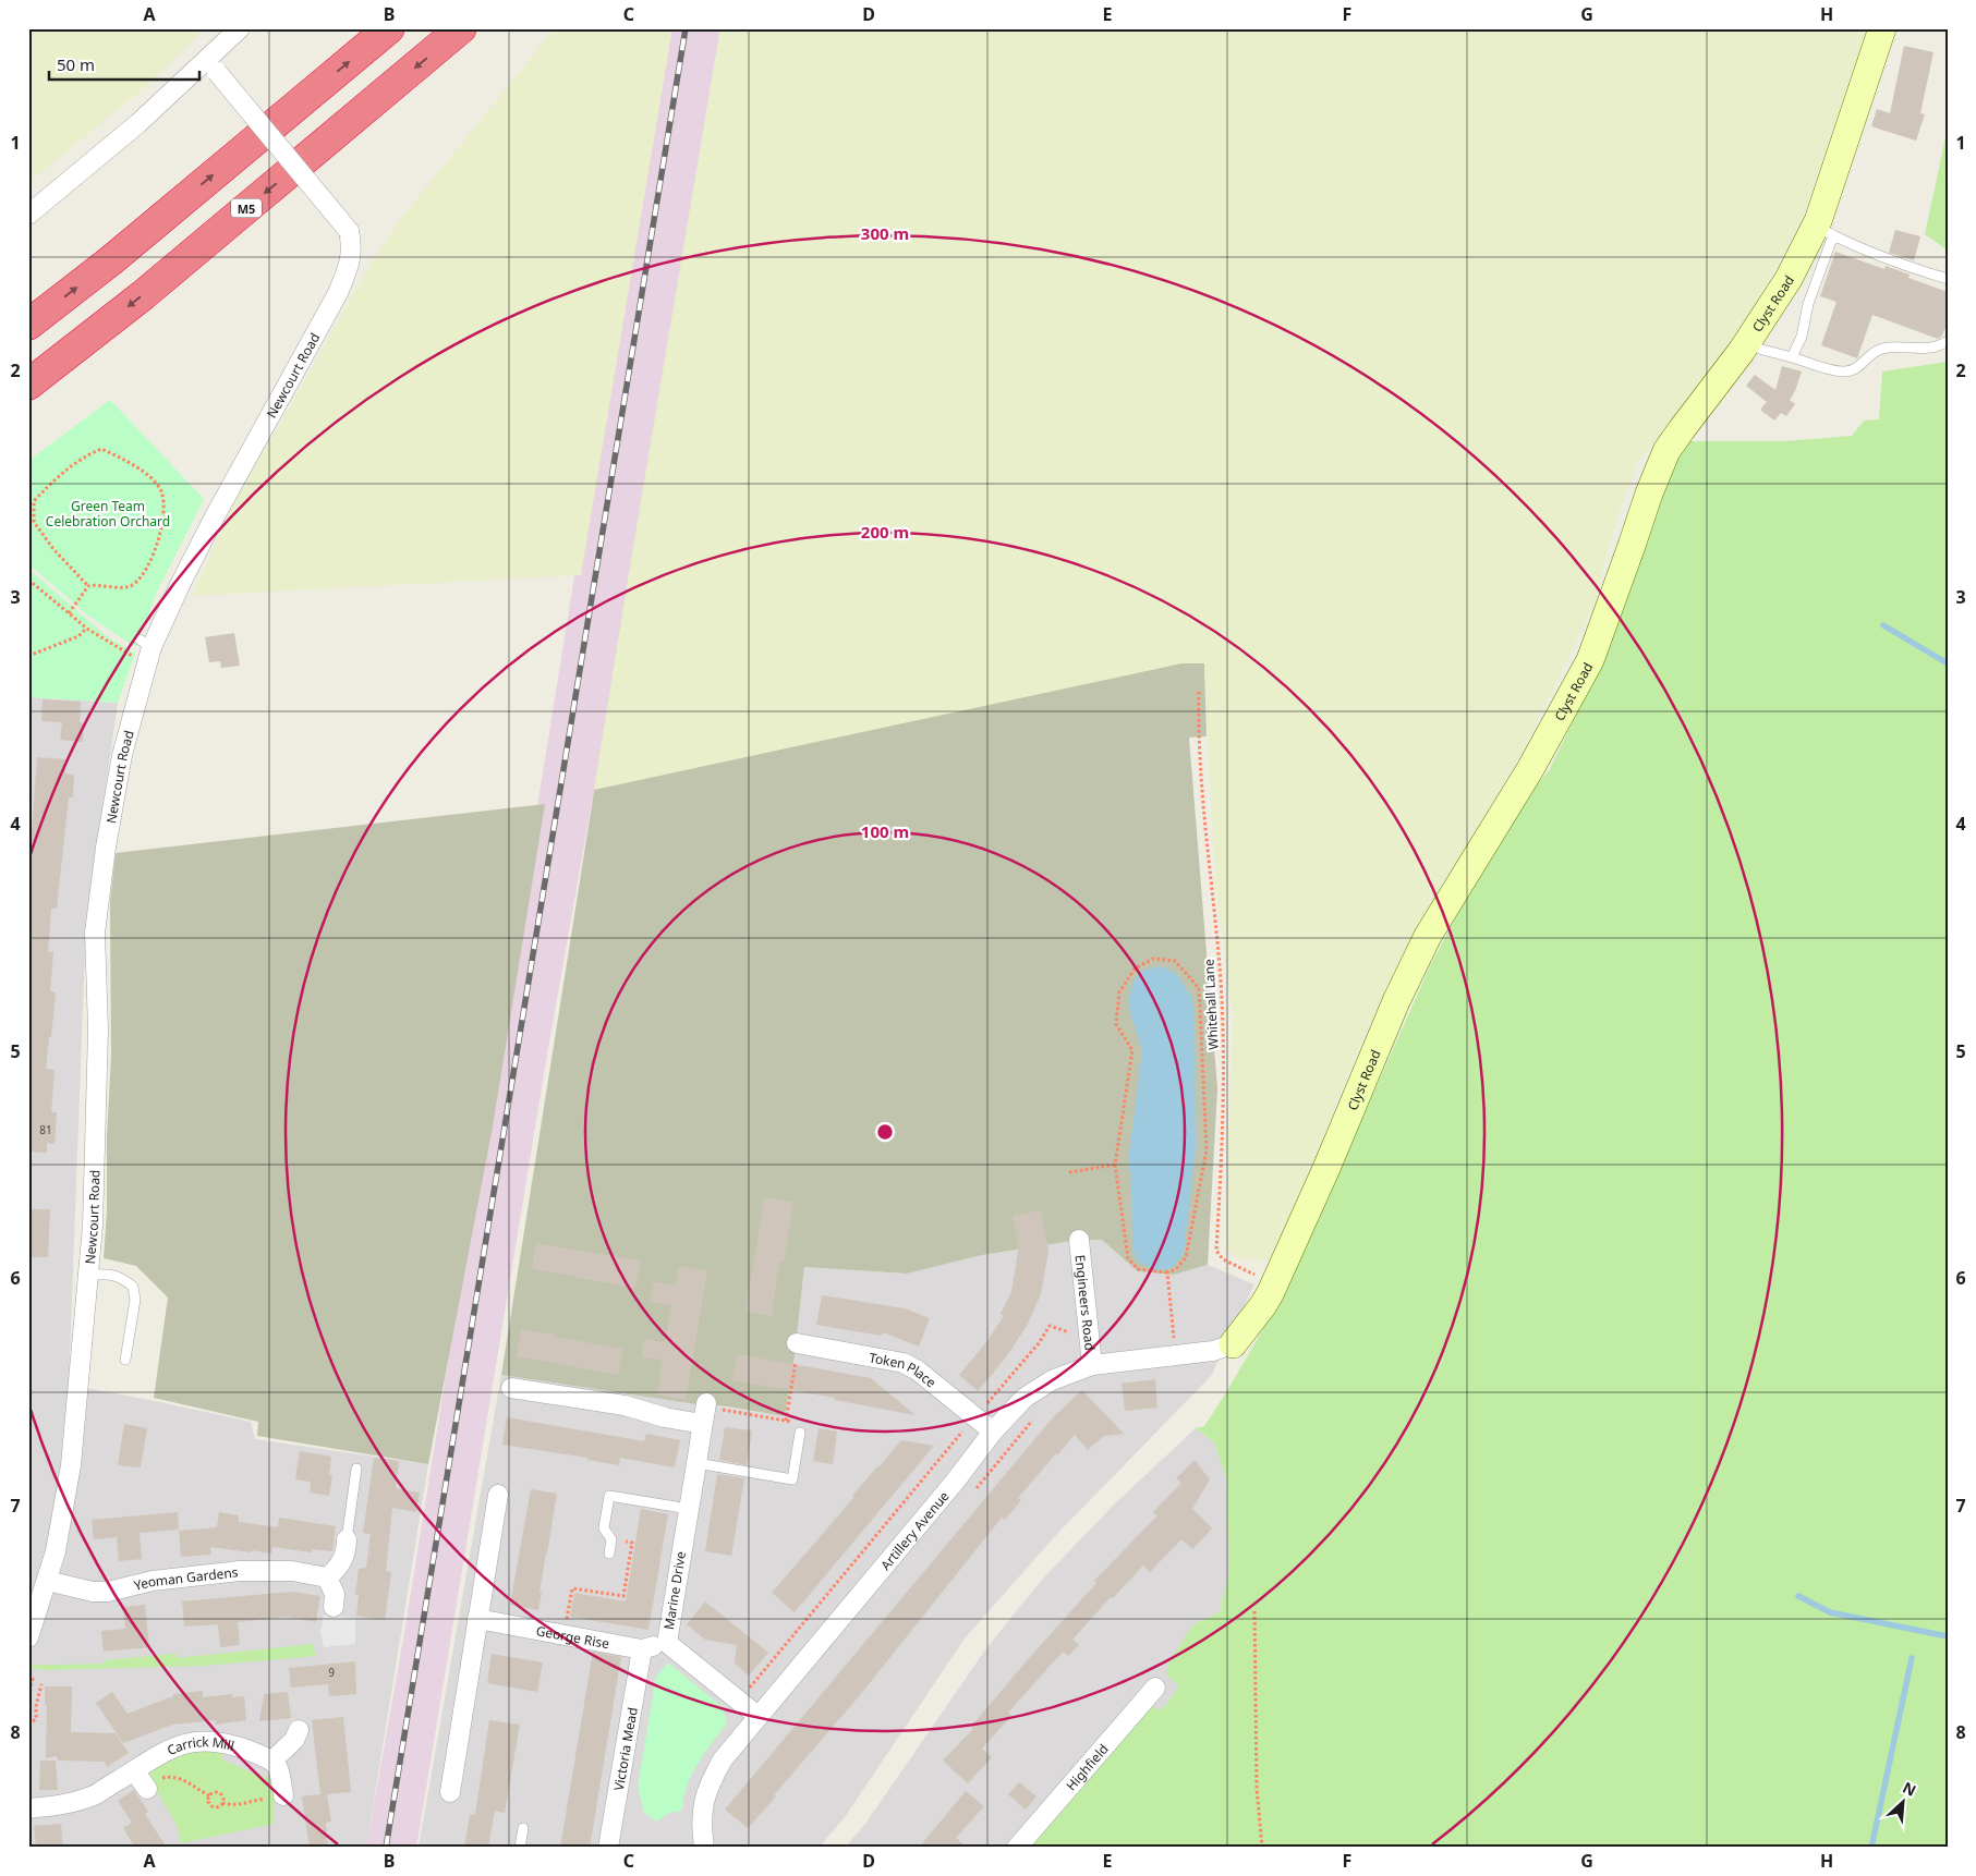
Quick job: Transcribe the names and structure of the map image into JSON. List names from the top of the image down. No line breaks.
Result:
{"streets":{"highway":["M5"],"street":["Clyst Road","Newcourt Road","Engineers Road","Token Place","Artillery Avenue","Yeoman Gardens","Marine Drive","George Rise","Victoria Mead","Carrick Mill","Highfield"],"path":["Whitehall Lane"]},"crossings":[["Clyst Road","Whitehall Lane"],["Clyst Road","Artillery Avenue"],["Newcourt Road","Yeoman Gardens"],["Engineers Road","Artillery Avenue"],["Token Place","Artillery Avenue"],["Artillery Avenue","Marine Drive"],["Marine Drive","George Rise"],["George Rise","Victoria Mead"]],"parks":["Green Team Celebration Orchard"],"house_numbers":["81","9"],"scale_bar":"50 m","north":"top right","grid":{"columns":["A","B","C","D","E","F","G","H"],"rows":["1","2","3","4","5","6","7","8"]},"rings":["300 m","200 m","100 m"]}
